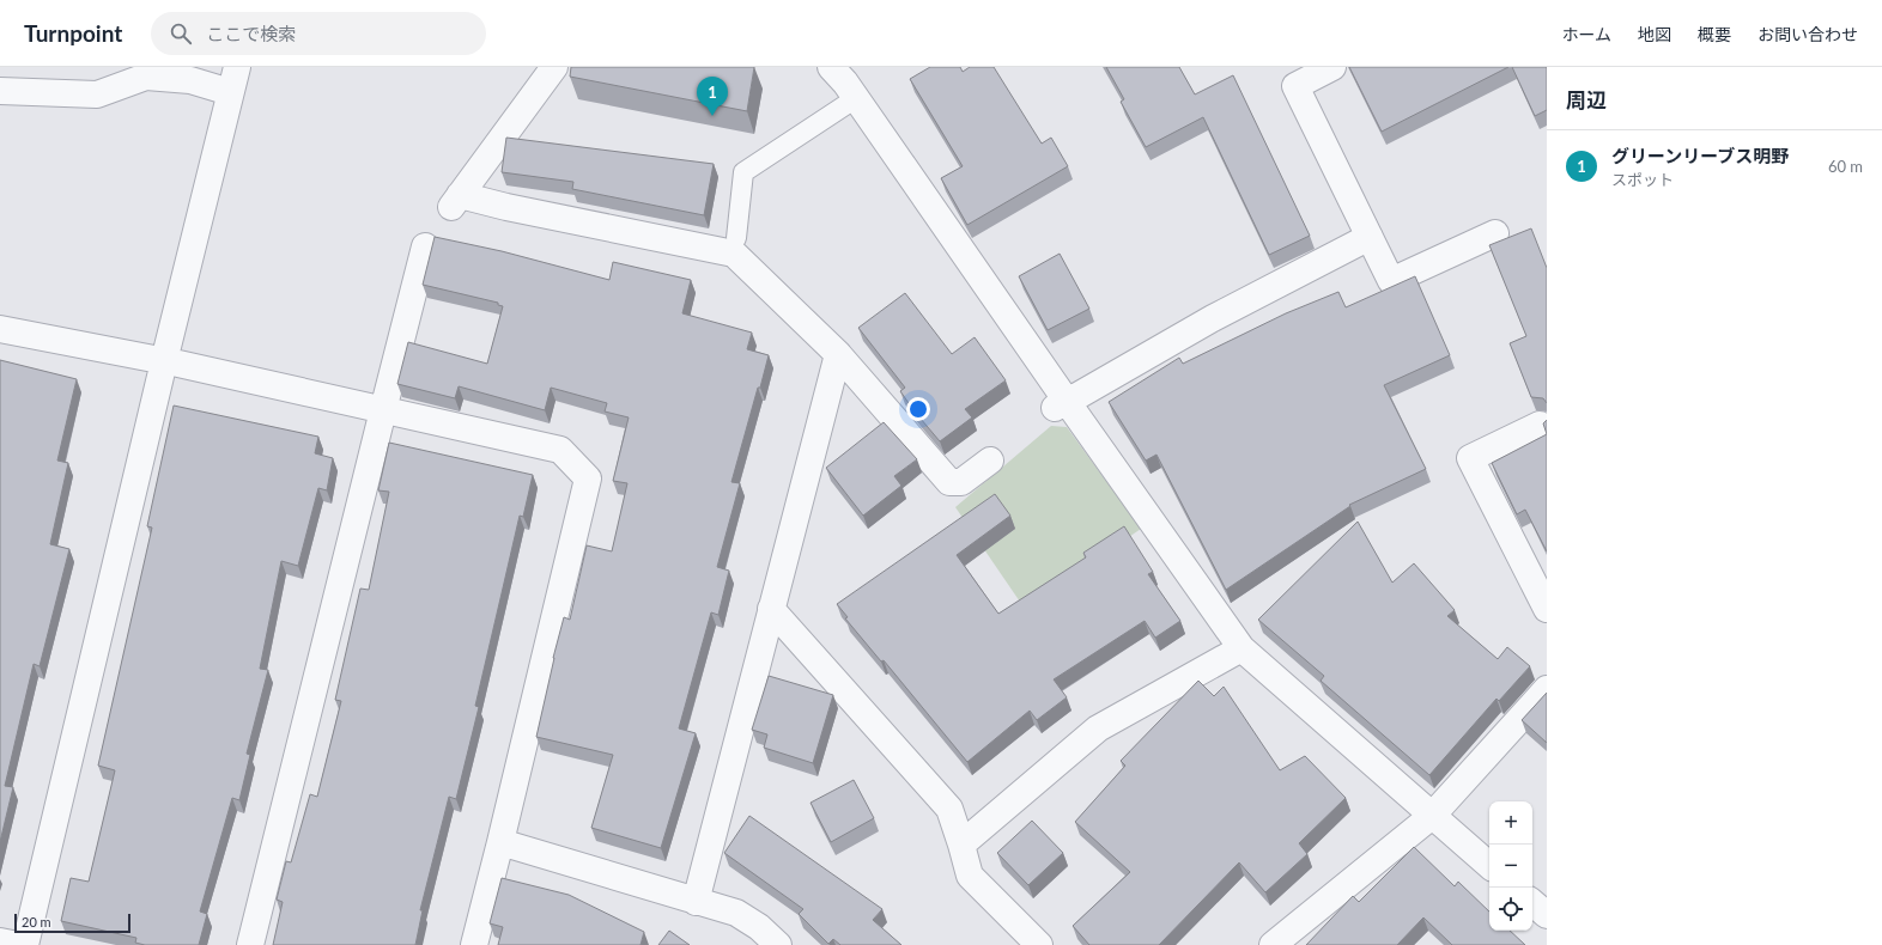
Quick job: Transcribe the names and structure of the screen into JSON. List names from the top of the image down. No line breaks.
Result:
{"scale_bar":"20 m","page":{"header":"Turnpoint","search":"ここで検索","nav":["ホーム","地図","概要","お問い合わせ"],"heading":"周辺","pins":"1","list":[{"mark":"1","name":"グリーンリーブス明野","note":"スポット","value":"60 m"}],"map_buttons":["+","−"],"scale":"20 m"}}
